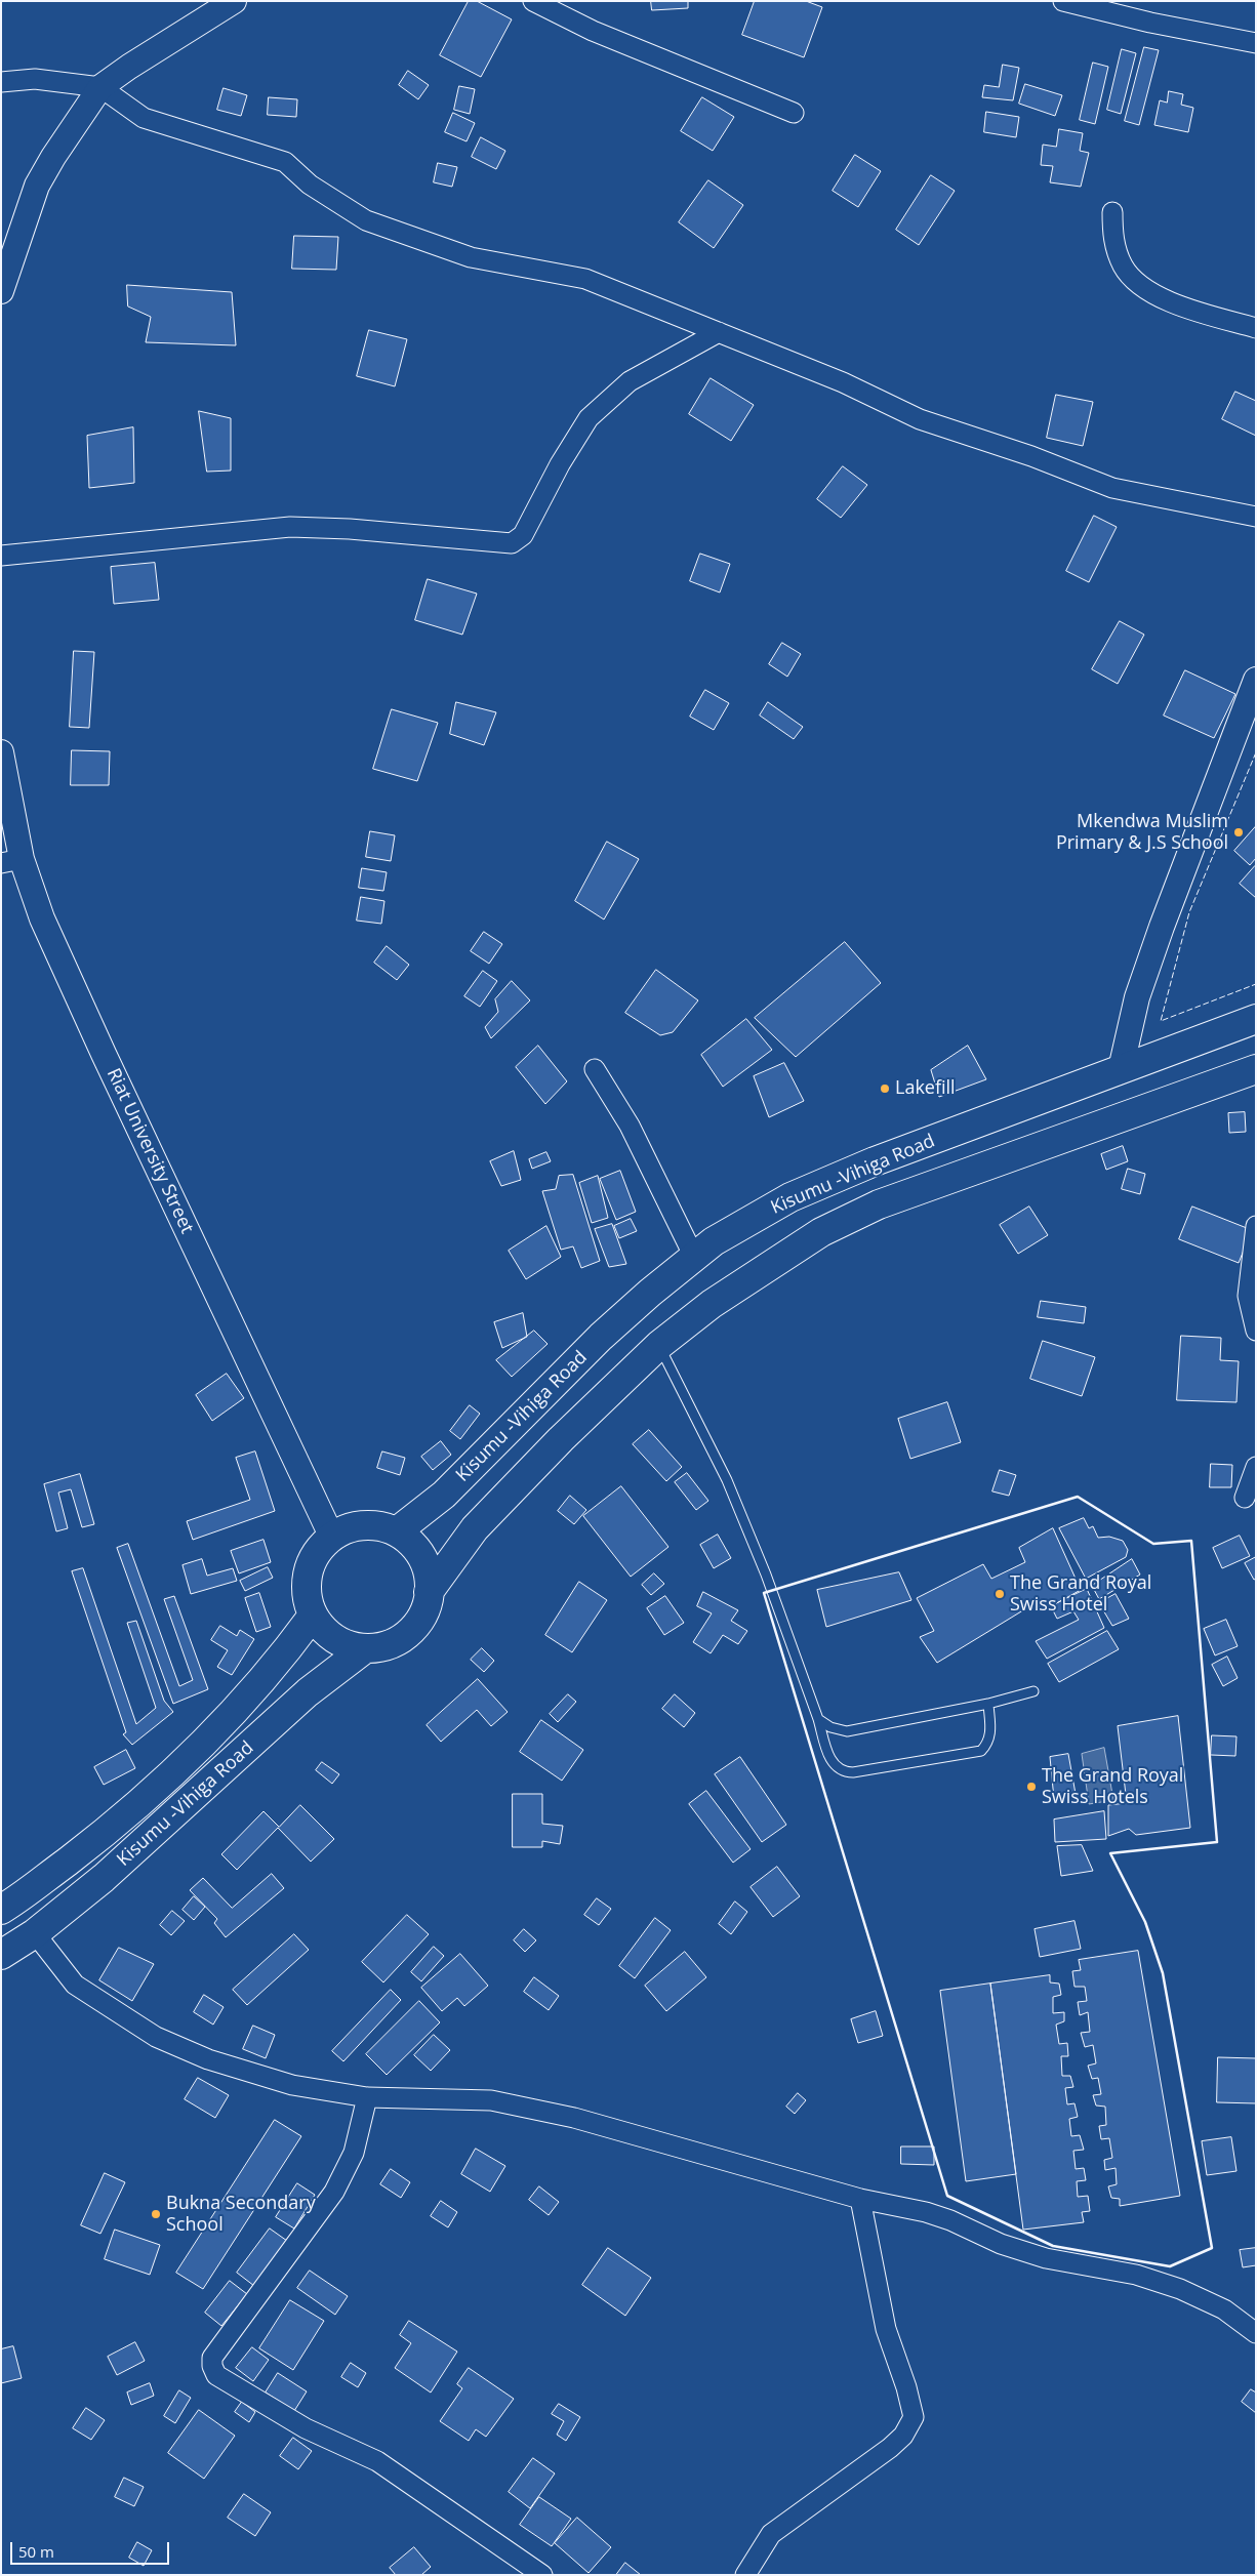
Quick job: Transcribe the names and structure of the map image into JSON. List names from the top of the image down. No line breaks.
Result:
{"streets":{"highway":["Kisumu -Vihiga Road"],"street":["Riat University Street"]},"crossings":[["Riat University Street","Kisumu -Vihiga Road"]],"places":["Mkendwa Muslim Primary & J.S School","Lakefill","The Grand Royal Swiss Hotel","The Grand Royal Swiss Hotels","Bukna Secondary School"],"scale_bar":"50 m"}
